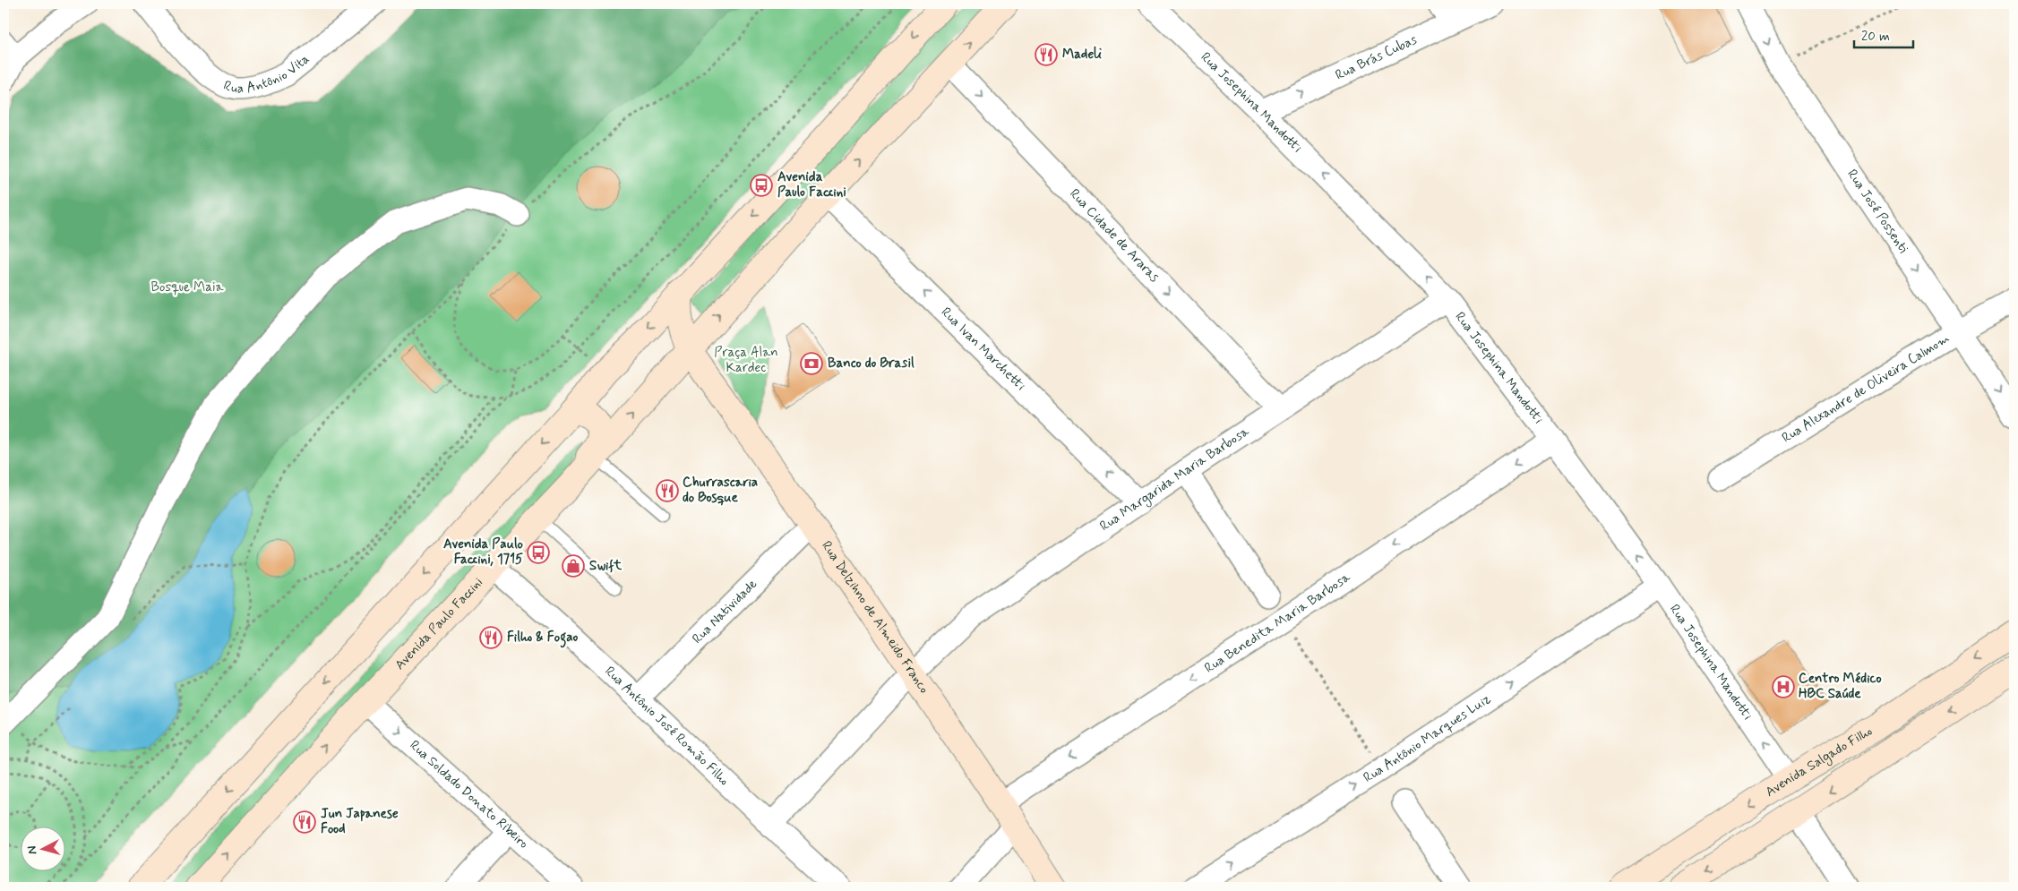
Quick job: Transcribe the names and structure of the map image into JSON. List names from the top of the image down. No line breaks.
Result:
{"streets":{"main road":["Rua Delzihno de Almeido Franco","Avenida Paulo Faccini","Avenida Salgado Filho"],"street":["Rua Brás Cubas","Rua Antônio Vita","Rua Josephina Mandotti","Rua José Possenti","Rua Cidade de Araras","Rua Ivan Marchetti","Rua Alexandre de Oliveira Calmom","Rua Margarida Maria Barbosa","Rua Natividade","Rua Benedita Maria Barbosa","Rua Antônio José Romão Filho","Rua Antônio Marques Luiz","Rua Soldado Donato Ribeiro"]},"crossings":[["Rua Brás Cubas","Rua Josephina Mandotti"],["Rua Josephina Mandotti","Rua Margarida Maria Barbosa"],["Rua Josephina Mandotti","Rua Benedita Maria Barbosa"],["Rua Josephina Mandotti","Rua Antônio Marques Luiz"],["Rua Josephina Mandotti","Avenida Salgado Filho"],["Rua José Possenti","Rua Alexandre de Oliveira Calmom"],["Rua Cidade de Araras","Rua Margarida Maria Barbosa"],["Rua Cidade de Araras","Avenida Paulo Faccini"],["Rua Ivan Marchetti","Rua Margarida Maria Barbosa"],["Rua Ivan Marchetti","Avenida Paulo Faccini"],["Rua Margarida Maria Barbosa","Rua Delzihno de Almeido Franco"],["Rua Margarida Maria Barbosa","Rua Antônio José Romão Filho"],["Rua Natividade","Rua Delzihno de Almeido Franco"],["Rua Natividade","Rua Antônio José Romão Filho"],["Rua Delzihno de Almeido Franco","Rua Benedita Maria Barbosa"],["Rua Delzihno de Almeido Franco","Avenida Paulo Faccini"],["Avenida Paulo Faccini","Rua Antônio José Romão Filho"],["Avenida Paulo Faccini","Rua Soldado Donato Ribeiro"]],"one_way":["Rua Brás Cubas","Rua Josephina Mandotti","Rua José Possenti","Rua Cidade de Araras","Rua Ivan Marchetti","Rua Benedita Maria Barbosa","Rua Antônio Marques Luiz","Rua Soldado Donato Ribeiro"],"parks":["Bosque Maia","Praça Alan Kardec"],"places":{"restaurant":["Madeli","Churrascaria do Bosque","Filho & Fogao","Jun Japanese Food"],"bus stop":["Avenida Paulo Faccini","Avenida Paulo Faccini, 1715"],"bank":["Banco do Brasil"],"shop":["Swift"],"hospital":["Centro Médico HBC Saúde"]},"scale_bar":"20 m","north":"left"}
